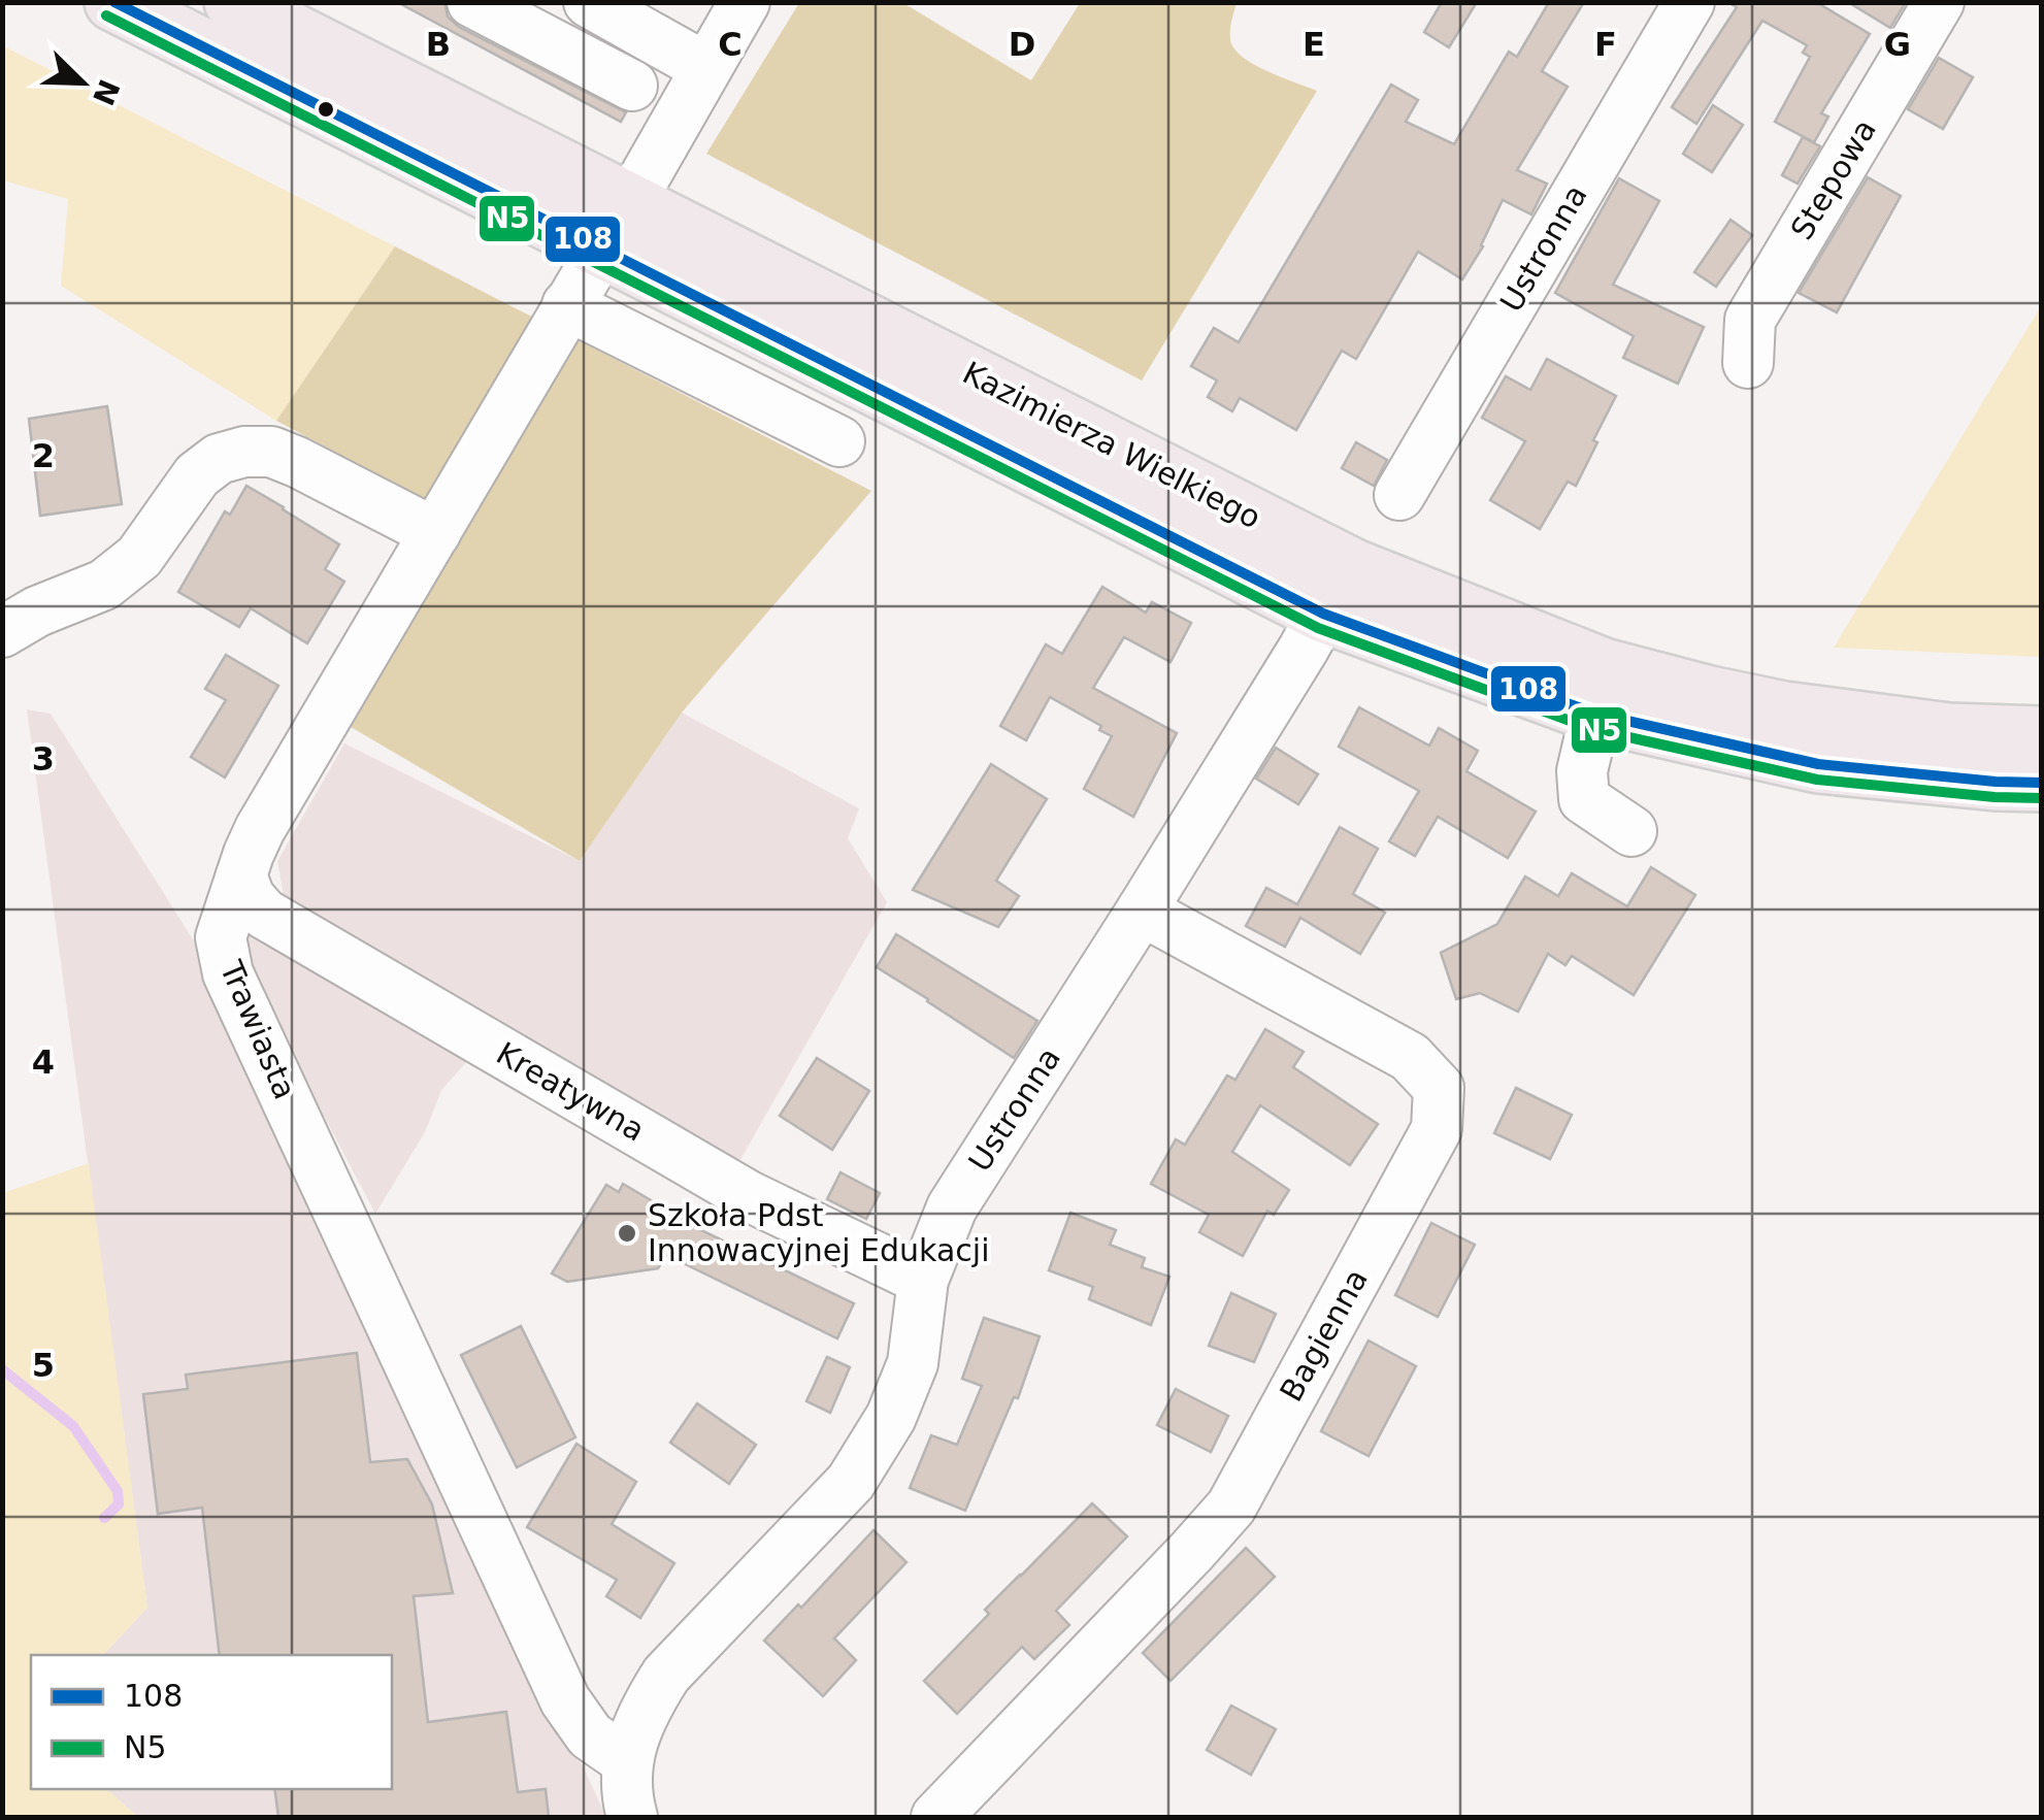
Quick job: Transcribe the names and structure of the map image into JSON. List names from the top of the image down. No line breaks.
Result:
{"streets":{"main road":["Kazimierza Wielkiego"],"street":["Stepowa","Ustronna","Trawiasta","Kreatywna","Bagienna"]},"crossings":[["Ustronna","Kazimierza Wielkiego"],["Ustronna","Trawiasta"],["Ustronna","Kreatywna"],["Ustronna","Bagienna"],["Kazimierza Wielkiego","Trawiasta"],["Trawiasta","Kreatywna"]],"places":["Szkoła Pdst Innowacyjnej Edukacji"],"lines":["transit line 108","transit line N5"],"legend":["108","N5"],"north":"bottom right","grid":{"columns":["B","C","D","E","F","G"],"rows":["2","3","4","5"]}}
